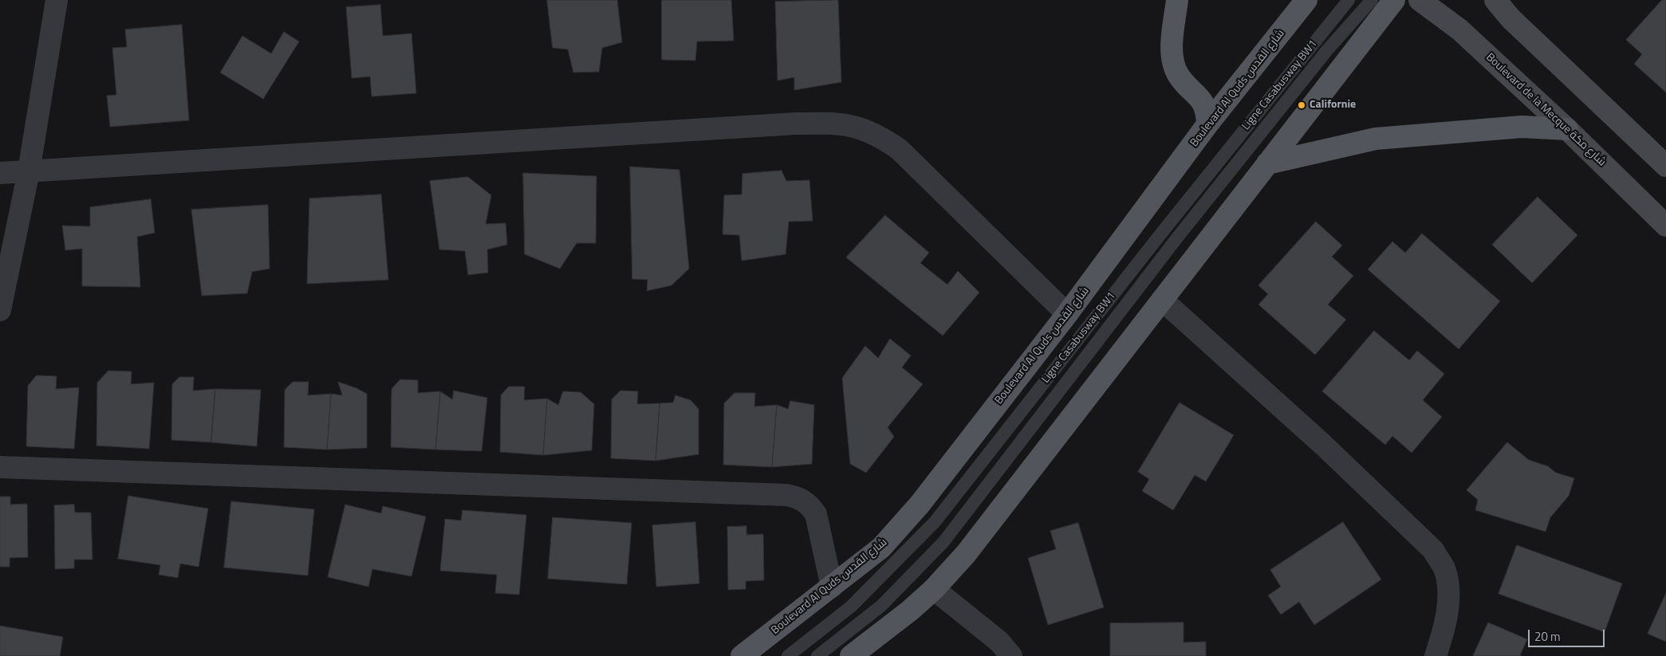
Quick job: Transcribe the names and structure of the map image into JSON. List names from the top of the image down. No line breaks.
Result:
{"streets":{"main road":["Boulevard Al Quds شارع القدس","Boulevard de la Mecque شارع مكة"],"lane":["Ligne Casabusway BW1"]},"places":["Californie"],"scale_bar":"20 m"}
